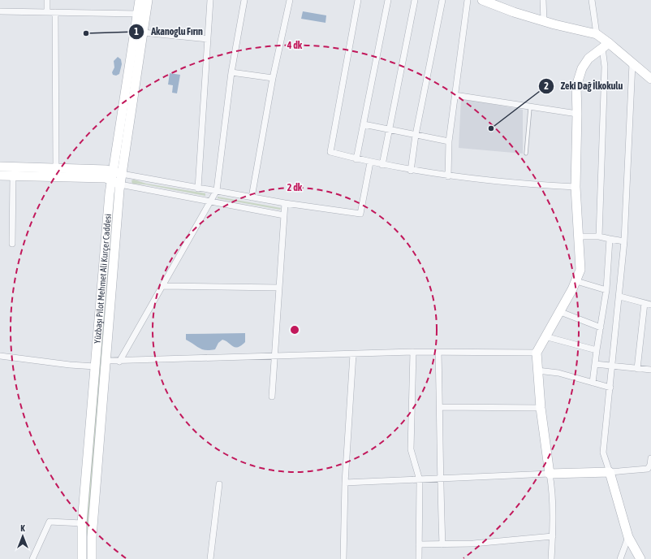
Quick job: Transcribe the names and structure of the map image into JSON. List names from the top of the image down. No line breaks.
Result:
{"streets":{"main road":["Yüzbaşı Pilot Mehmet Ali Kurçer Caddesi"]},"places":["Akanoglu Fırın","Zeki Dağ İlkokulu"],"north":"top","rings":["4 dk","2 dk"]}
